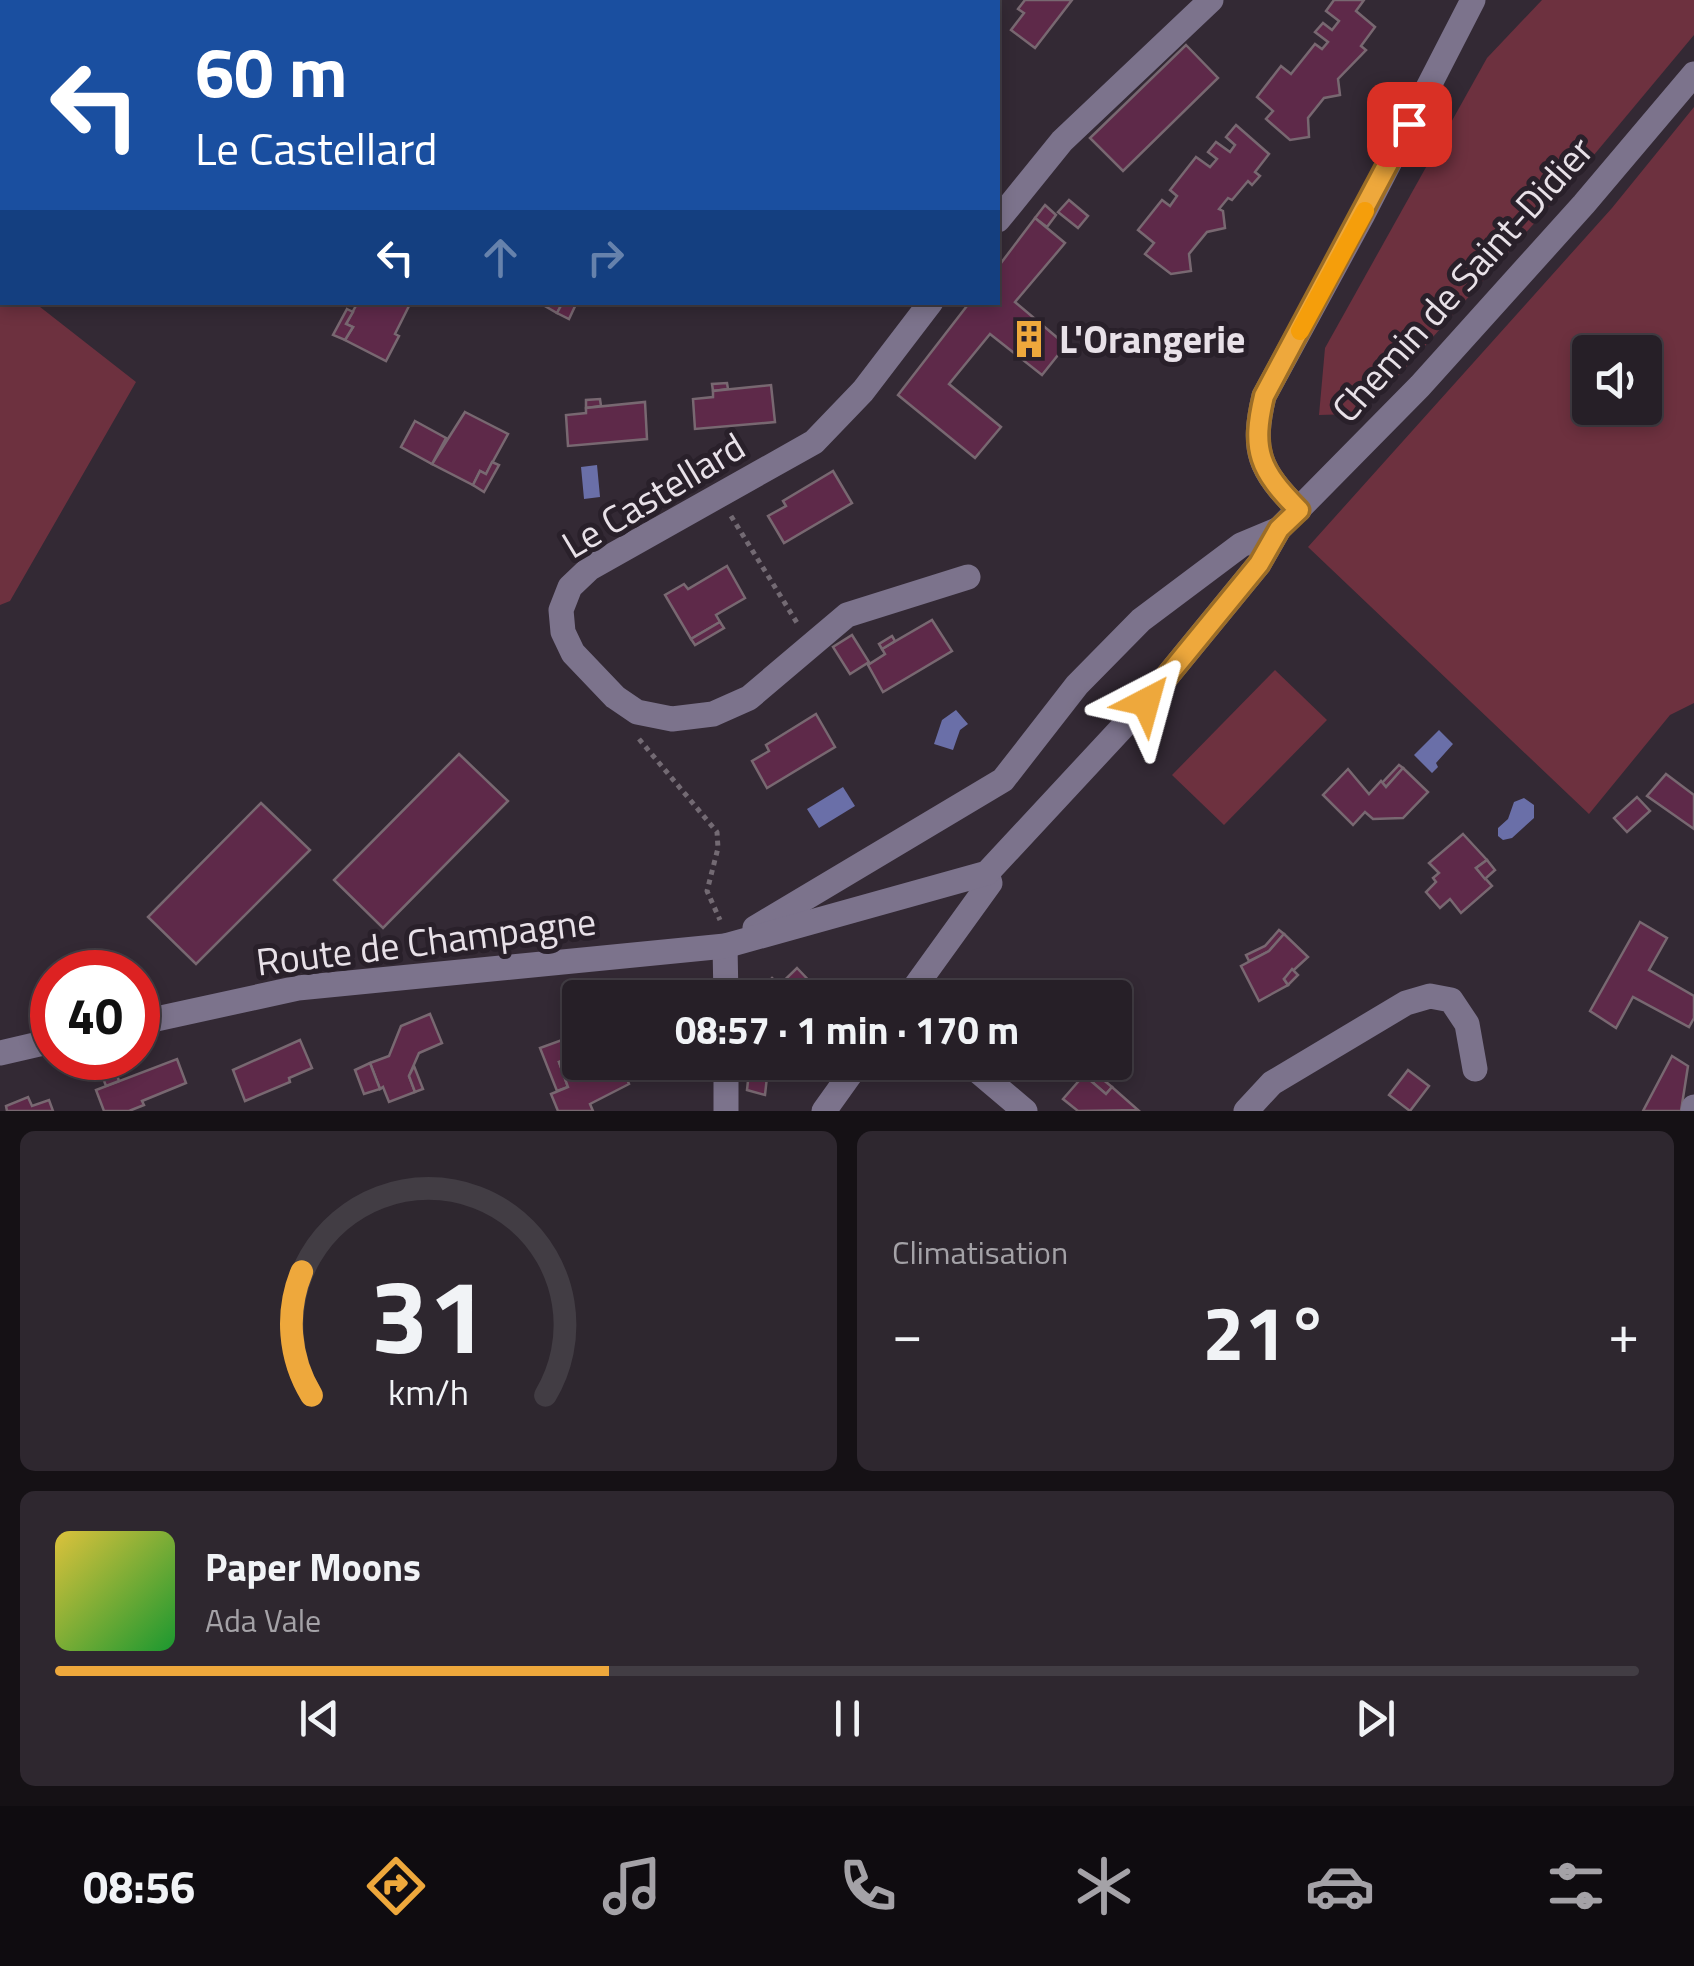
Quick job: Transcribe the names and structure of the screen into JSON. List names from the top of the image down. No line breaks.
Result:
{"streets":{"street":["Chemin de Saint-Didier","Le Castellard","Route de Champagne"]},"crossings":[["Chemin de Saint-Didier","Route de Champagne"]],"places":{"building":["L'Orangerie"]},"page":{"turn":["60 m","Le Castellard"],"limit":"40","trip":"08:57 · 1 min · 170 m","tile":"Climatisation","heat":["−","21°","+"],"song":["Paper Moons","Ada Vale"],"tabs":"08:56","gauge":["31","km/h"]}}
